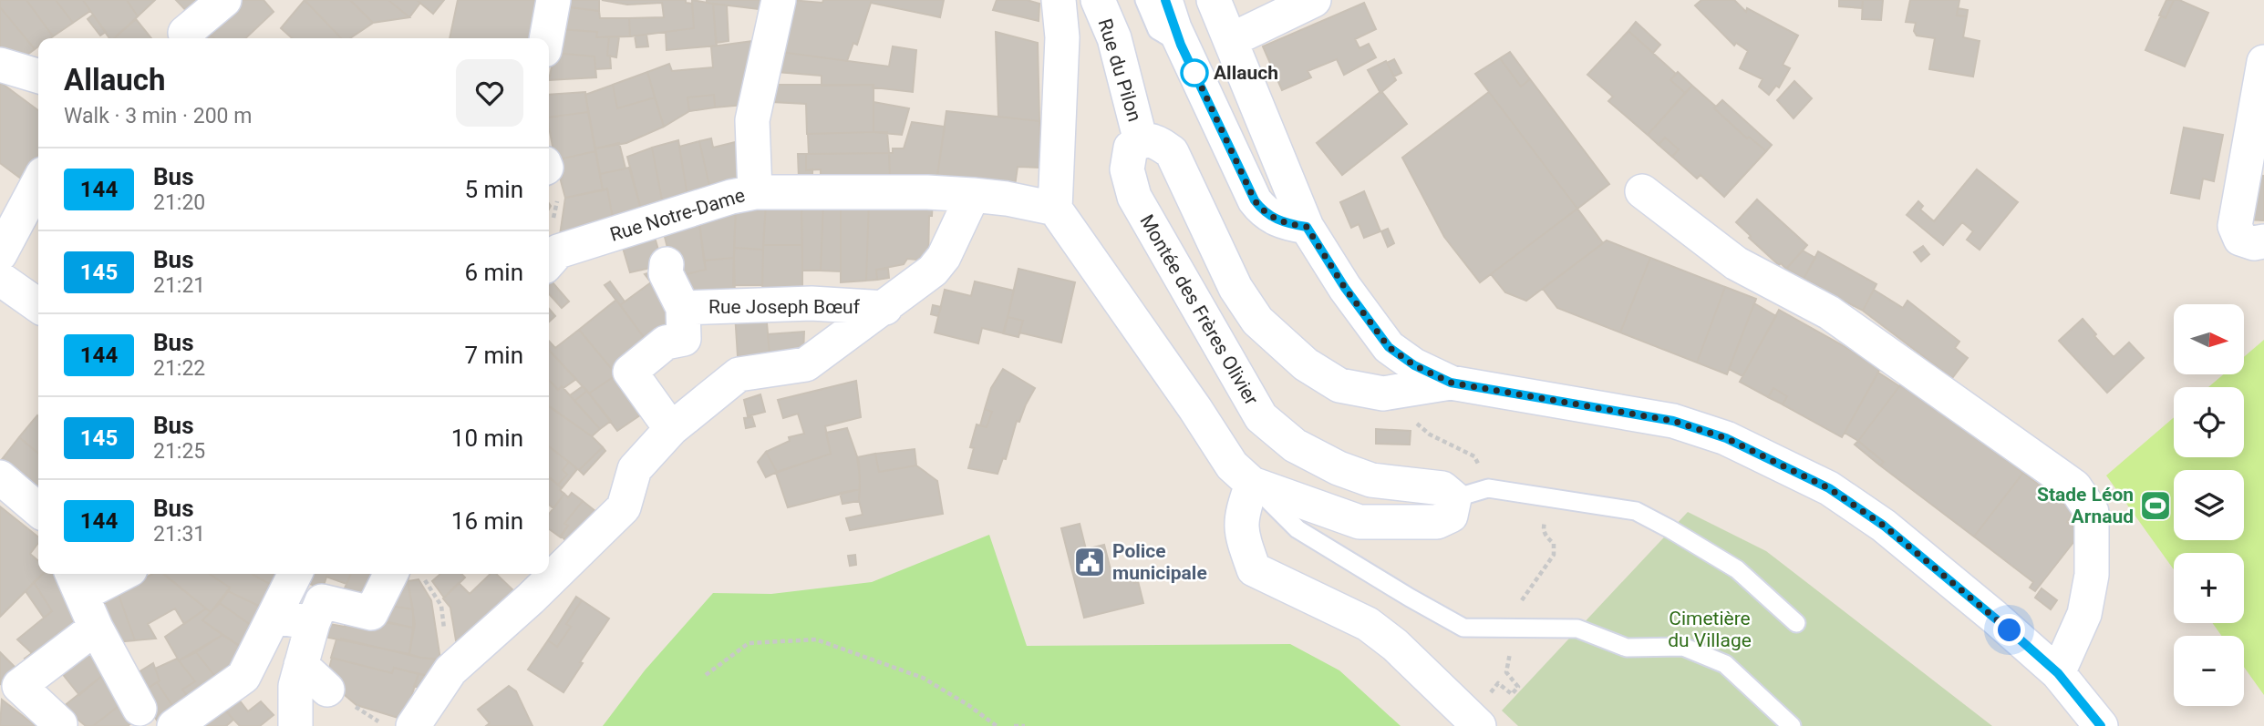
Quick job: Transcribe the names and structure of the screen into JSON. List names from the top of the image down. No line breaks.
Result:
{"streets":{"street":["Rue du Pilon","Rue Notre-Dame","Rue Joseph Bœuf","Montée des Frères Olivier"]},"crossings":[["Rue du Pilon","Montée des Frères Olivier"]],"parks":["Cimetière du Village"],"places":{"other":["Allauch"],"sports":["Stade Léon Arnaud"],"public building":["Police municipale"]},"lines":["bus line 144"],"north":"right","page":{"heading":["Allauch","Walk · 3 min · 200 m"],"list":[{"mark":"144","name":"Bus","note":"21:20","value":"5 min"},{"mark":"145","name":"Bus","note":"21:21","value":"6 min"},{"mark":"144","name":"Bus","note":"21:22","value":"7 min"},{"mark":"145","name":"Bus","note":"21:25","value":"10 min"},{"mark":"144","name":"Bus","note":"21:31","value":"16 min"}],"map_buttons":["+","−"]}}
